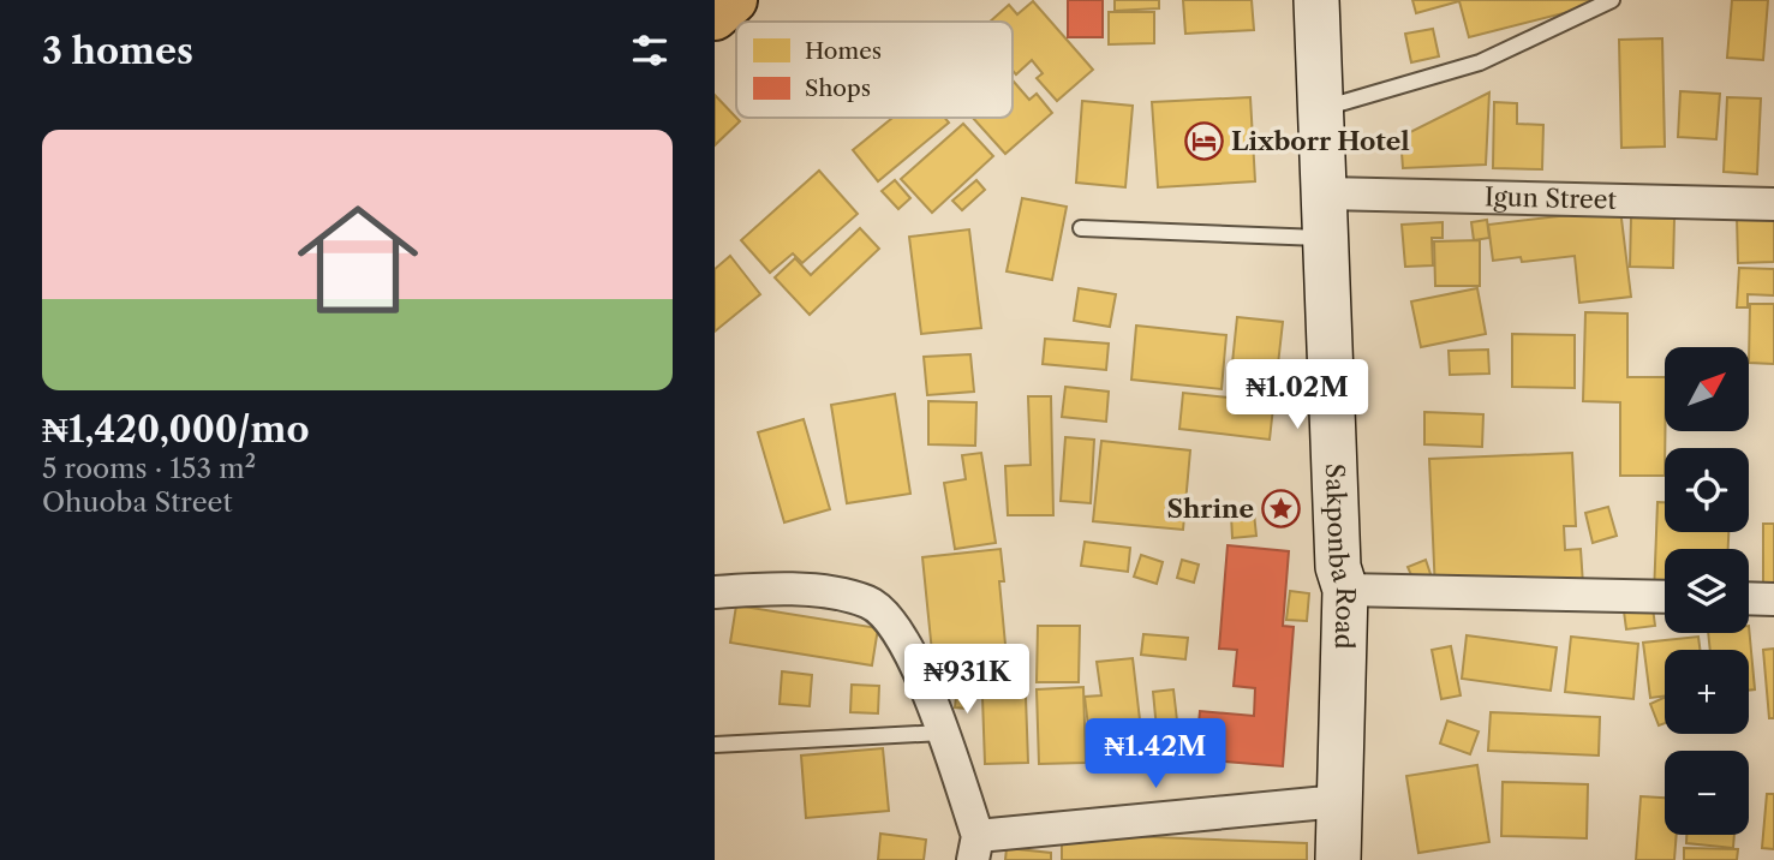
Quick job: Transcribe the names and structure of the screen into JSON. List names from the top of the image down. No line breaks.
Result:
{"streets":{"main road":["Sakponba Road"],"street":["Igun Street"]},"crossings":[["Igun Street","Sakponba Road"]],"places":{"hotel":["Lixborr Hotel"],"place":["Shrine"]},"legend":["Homes","Shops"],"north":"top right","page":{"heading":"3 homes","list":[{"name":"₦1,420,000/mo","note":"5 rooms · 153 m² · Ohuoba Street"}],"map_buttons":["+","−"],"price":["₦1.02M","₦931K","₦1.42M"]}}
